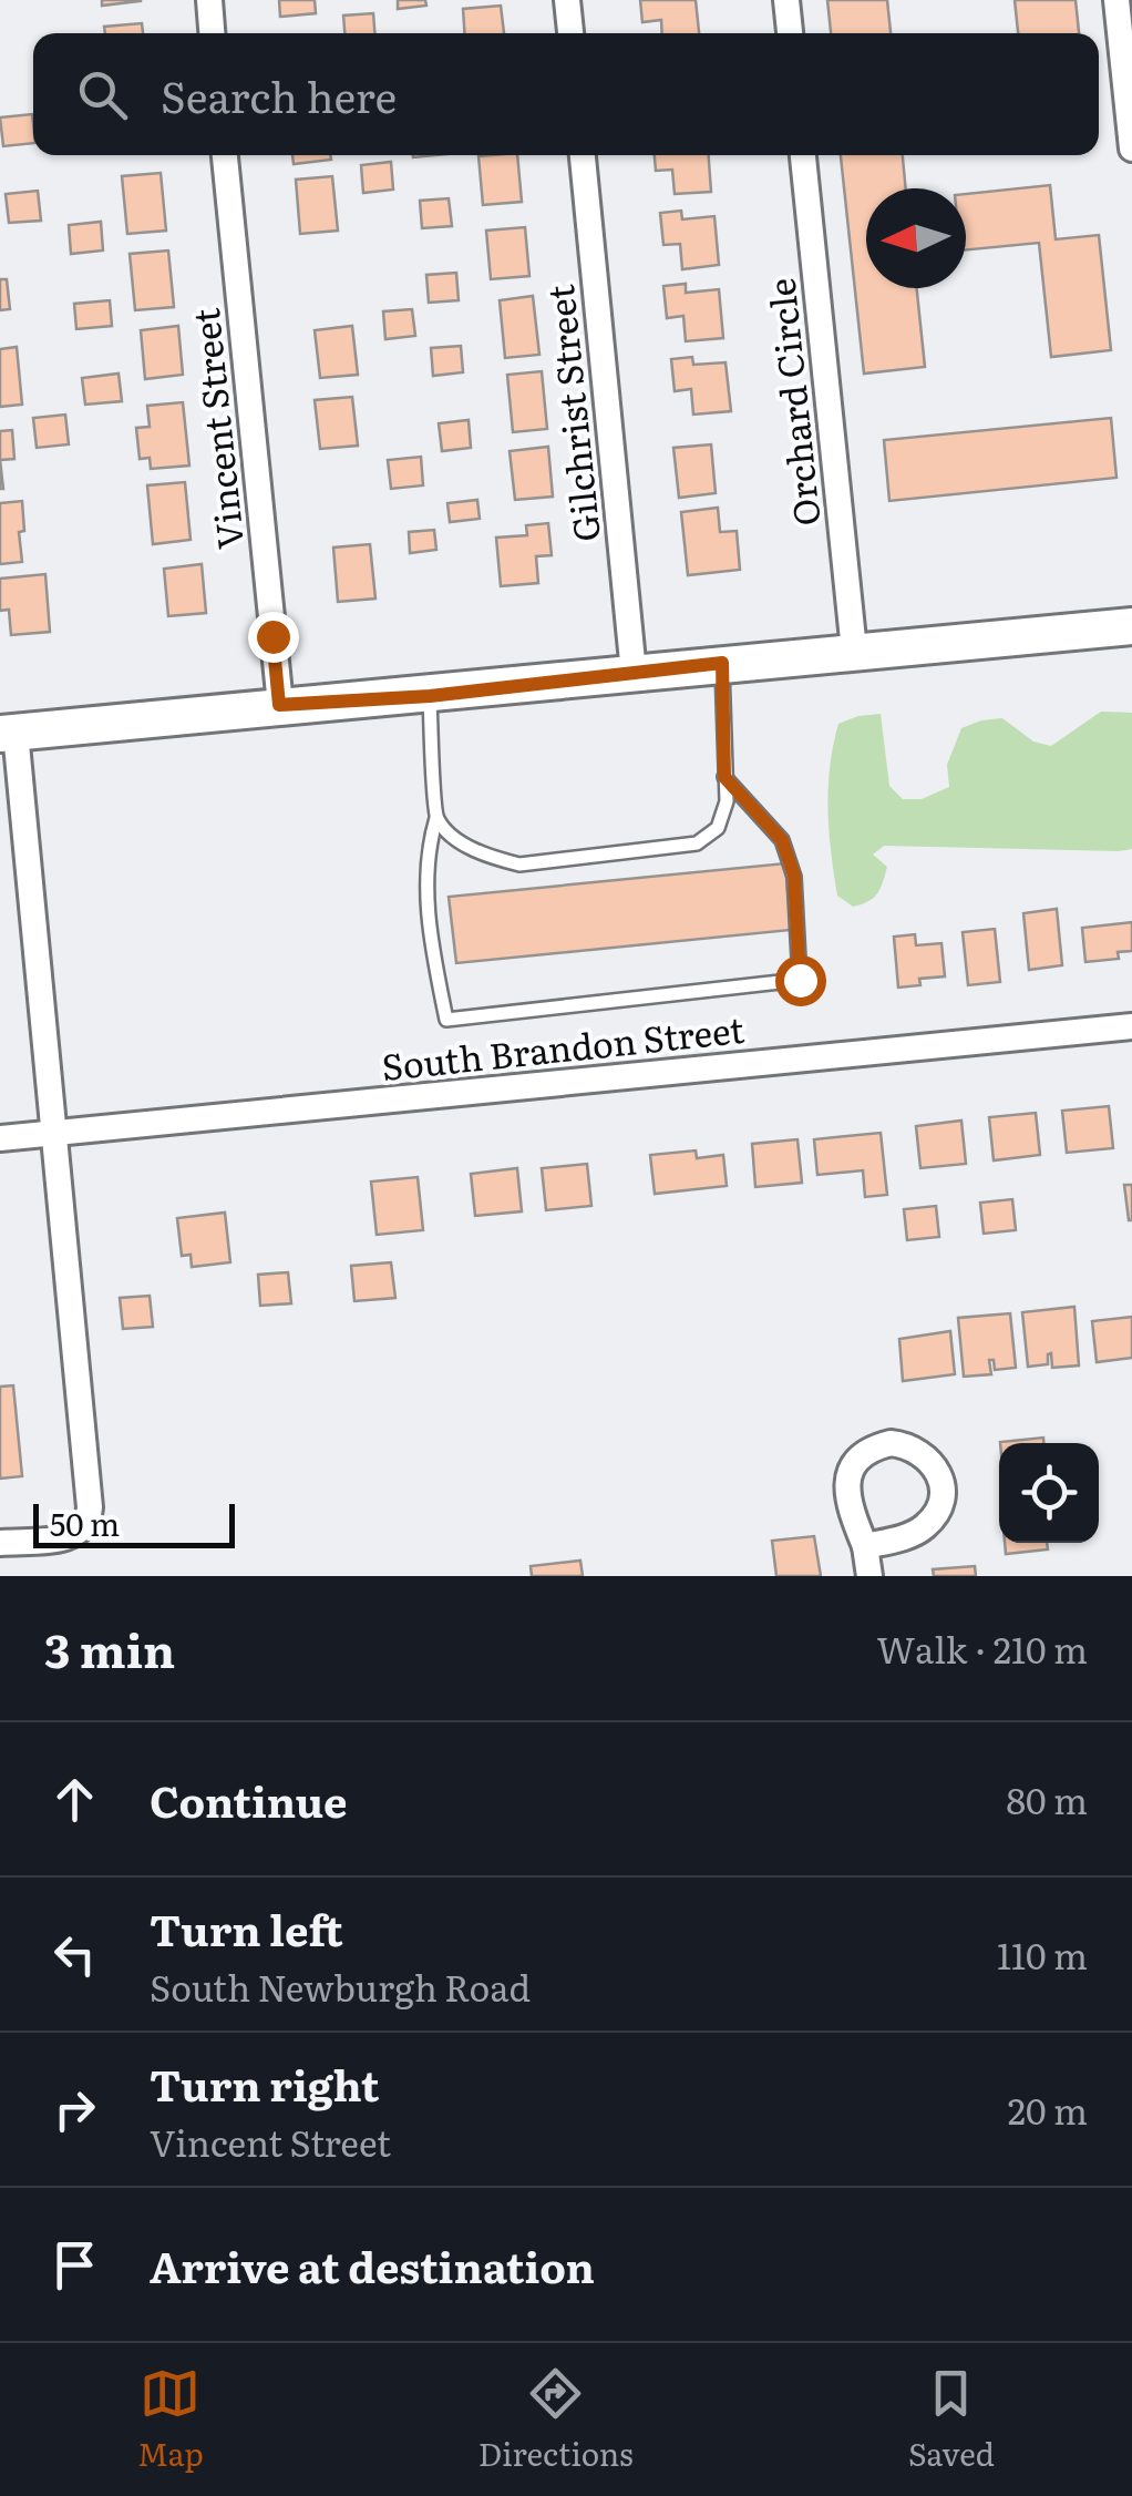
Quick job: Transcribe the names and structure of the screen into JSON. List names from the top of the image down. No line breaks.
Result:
{"streets":{"street":["Orchard Circle","Gilchrist Street","Vincent Street","South Brandon Street"]},"scale_bar":"50 m","north":"left","page":{"search":"Search here","scale":"50 m","heading":["3 min","Walk · 210 m"],"list":[["Continue","80 m"],["Turn left","South Newburgh Road","110 m"],["Turn right","Vincent Street","20 m"],"Arrive at destination"],"nav":["Map","Directions","Saved"]}}
